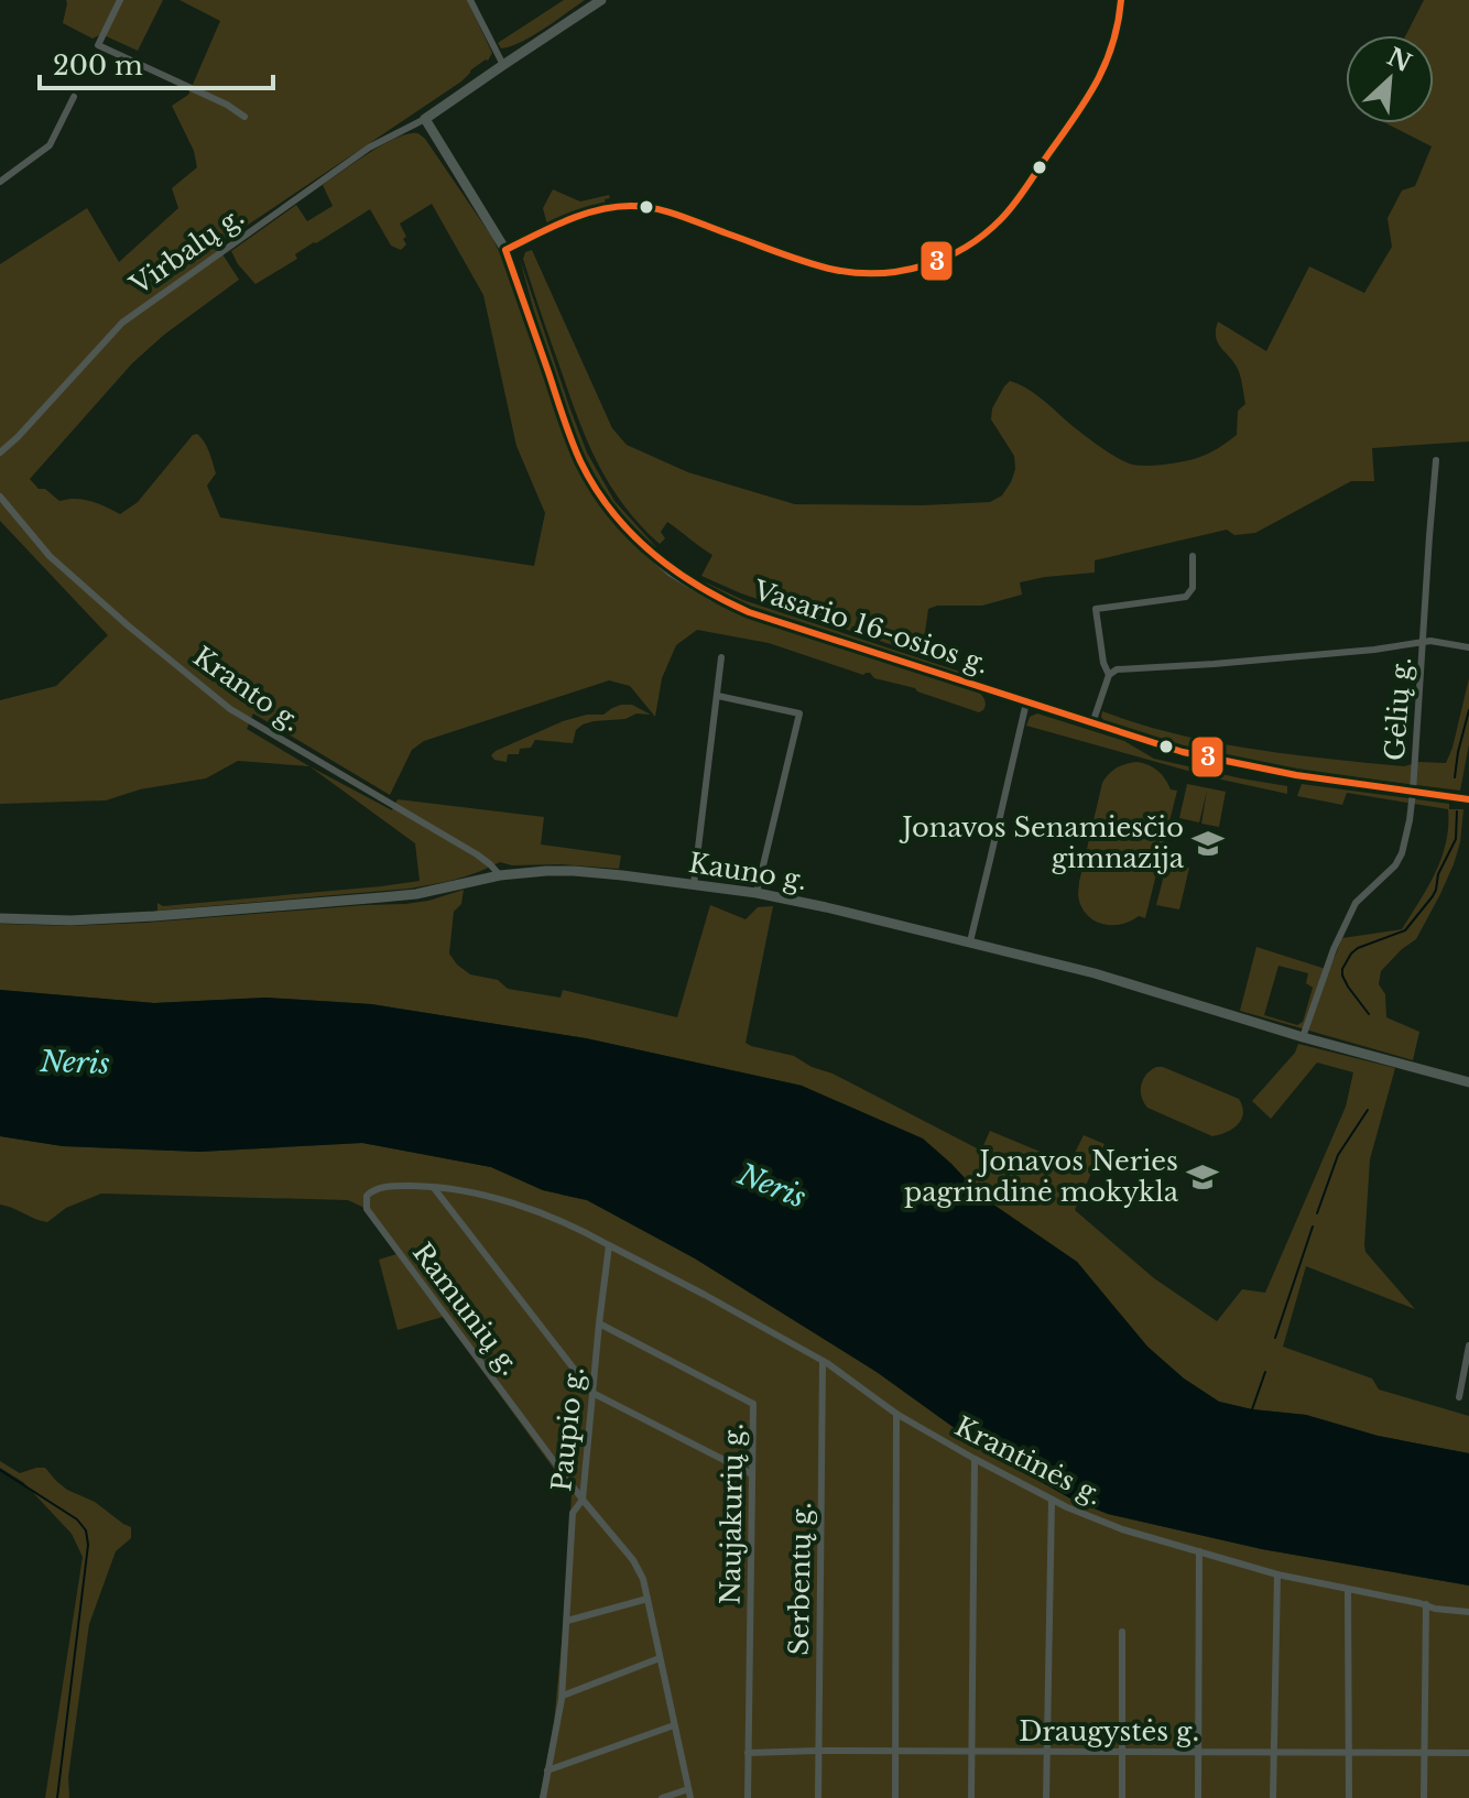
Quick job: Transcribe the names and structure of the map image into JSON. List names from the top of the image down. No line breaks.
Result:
{"streets":{"main road":["Vasario 16-osios g.","Kauno g."],"street":["Virbalų g.","Kranto g.","Gėlių g.","Ramunių g.","Paupio g.","Krantinės g.","Naujakurių g.","Serbentų g.","Draugystės g."]},"crossings":[["Virbalų g.","Vasario 16-osios g."],["Vasario 16-osios g.","Gėlių g."],["Kranto g.","Kauno g."],["Gėlių g.","Kauno g."],["Ramunių g.","Paupio g."],["Paupio g.","Krantinės g."],["Paupio g.","Naujakurių g."],["Krantinės g.","Serbentų g."],["Naujakurių g.","Draugystės g."],["Serbentų g.","Draugystės g."]],"water":["Neris"],"places":{"school or university":["Jonavos Senamiesčio gimnazija","Jonavos Neries pagrindinė mokykla"]},"lines":["transit line 3"],"scale_bar":"200 m","north":"top right"}
